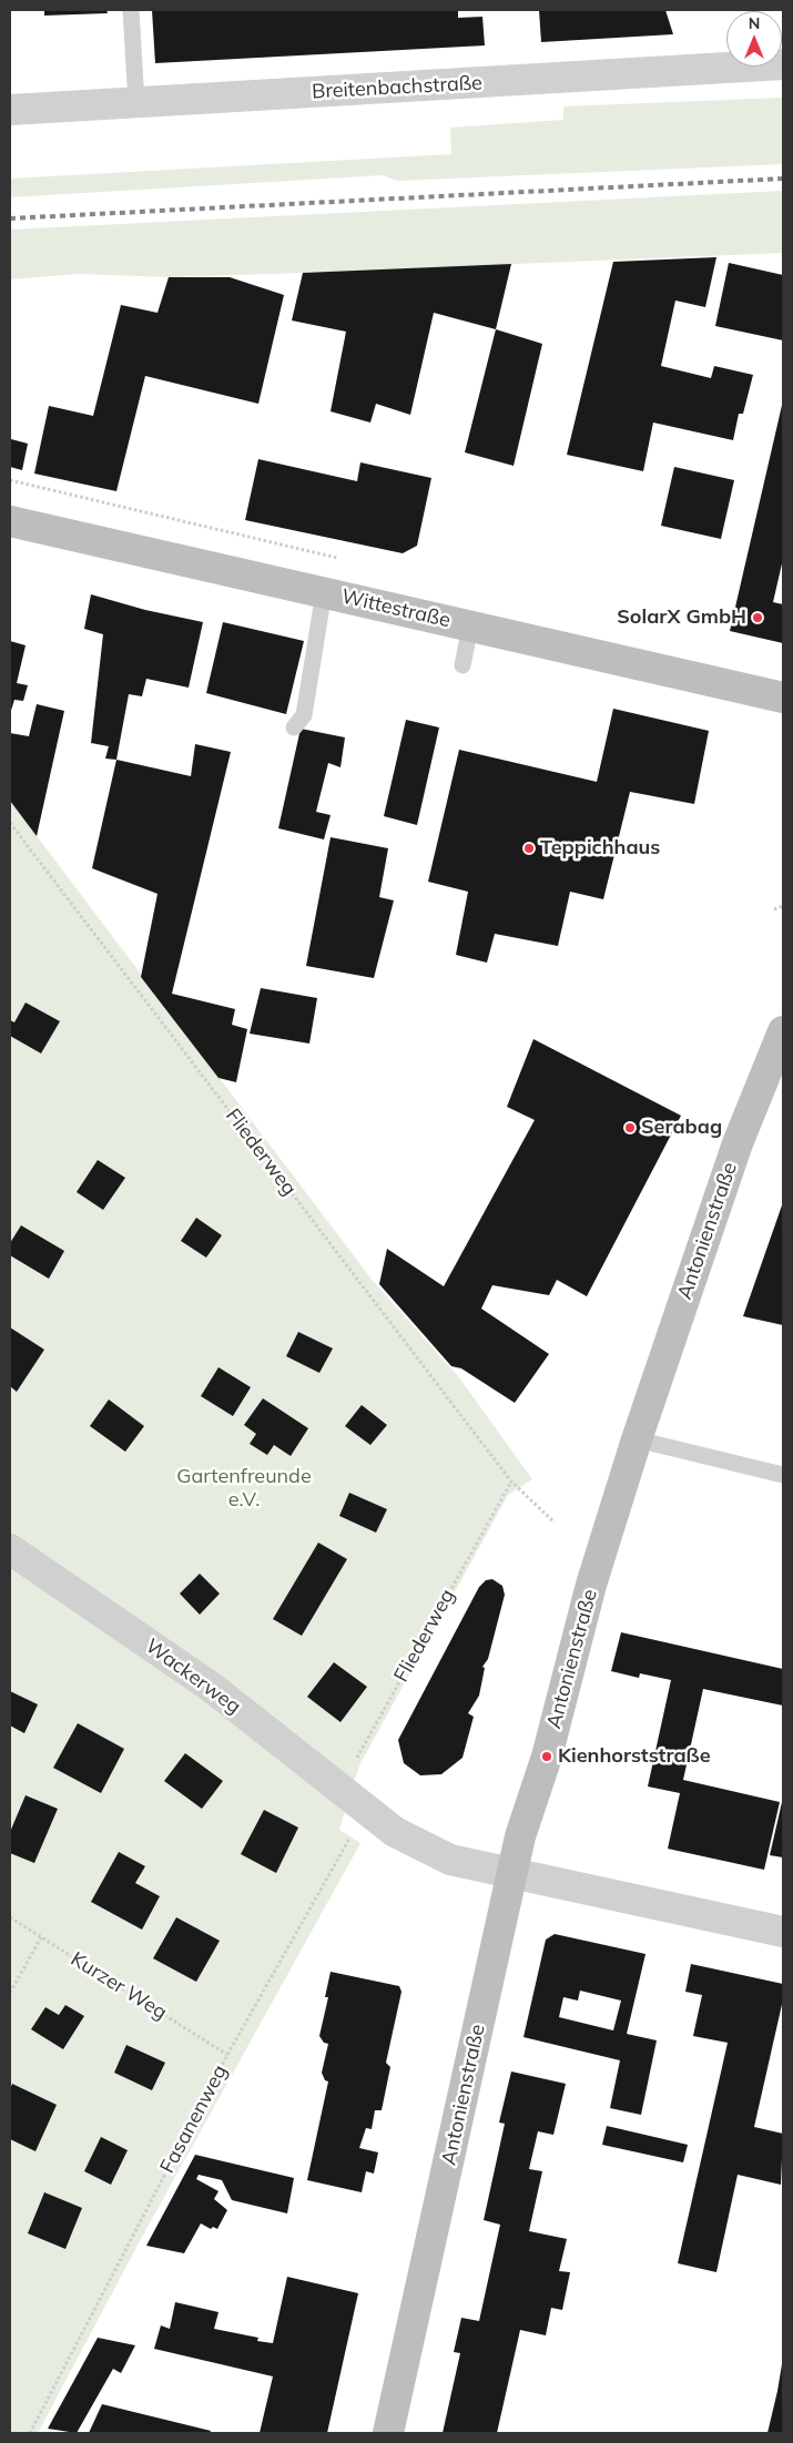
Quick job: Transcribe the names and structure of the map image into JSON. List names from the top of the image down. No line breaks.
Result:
{"streets":{"main road":["Wittestraße","Antonienstraße"],"street":["Breitenbachstraße","Wackerweg"],"path":["Fliederweg","Kurzer Weg","Fasanenweg"]},"crossings":[["Fliederweg","Wackerweg"],["Wackerweg","Fasanenweg"],["Kurzer Weg","Fasanenweg"]],"parks":["Gartenfreunde e.V."],"places":["SolarX GmbH","Teppichhaus","Serabag","Kienhorststraße"],"north":"top"}
